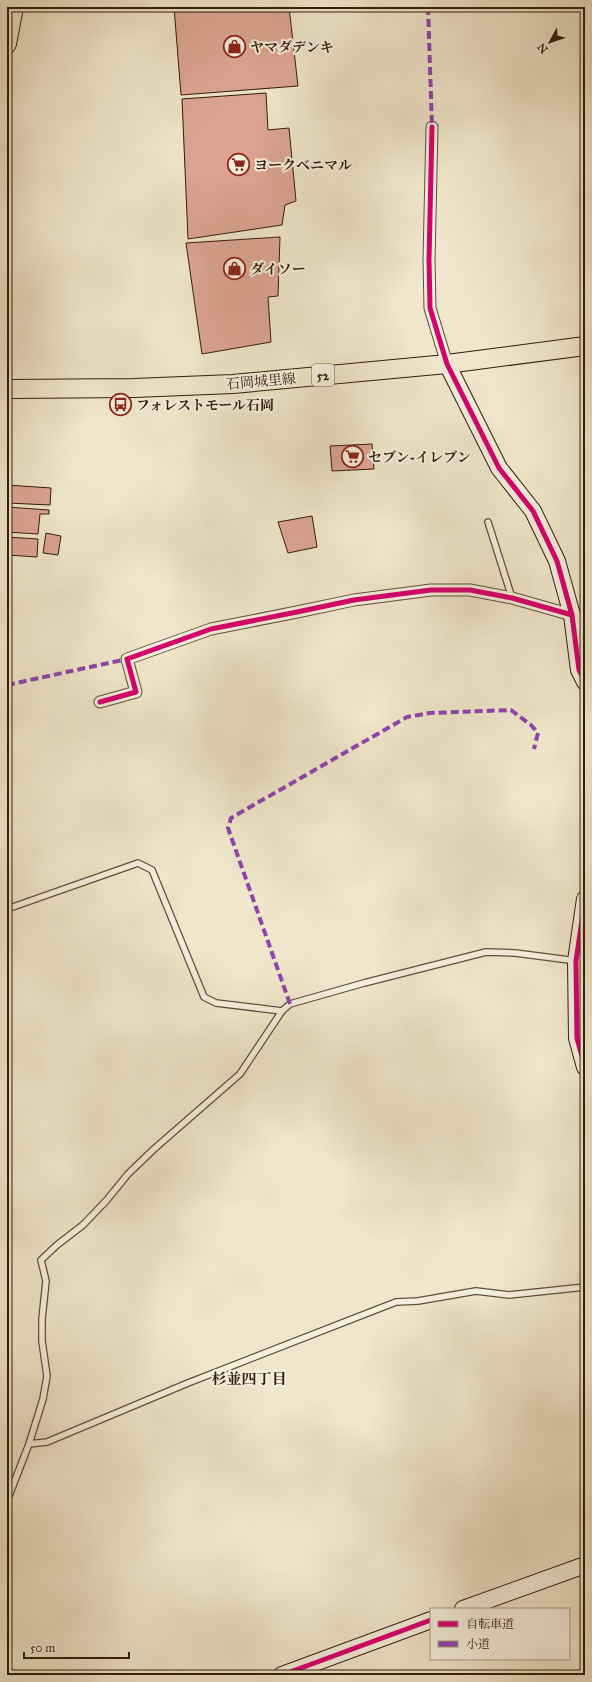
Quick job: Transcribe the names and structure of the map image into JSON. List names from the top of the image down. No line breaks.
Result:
{"streets":{"main road":["52","石岡城里線"]},"districts":["杉並四丁目"],"places":{"shop":["ヤマダデンキ","ダイソー"],"supermarket":["ヨークベニマル","セブン-イレブン"],"bus stop":["フォレストモール石岡"]},"legend":["自転車道","小道"],"scale_bar":"50 m","north":"bottom left"}
